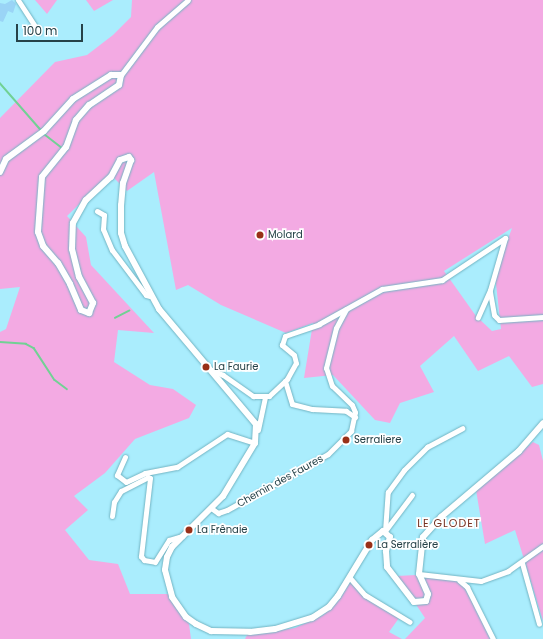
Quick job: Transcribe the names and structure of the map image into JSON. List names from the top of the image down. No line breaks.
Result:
{"streets":{"street":["Chemin des Faures"]},"districts":["LE GLODET"],"places":["Molard","La Faurie","Serraliere","La Frênaie","La Serralière"],"scale_bar":"100 m"}
